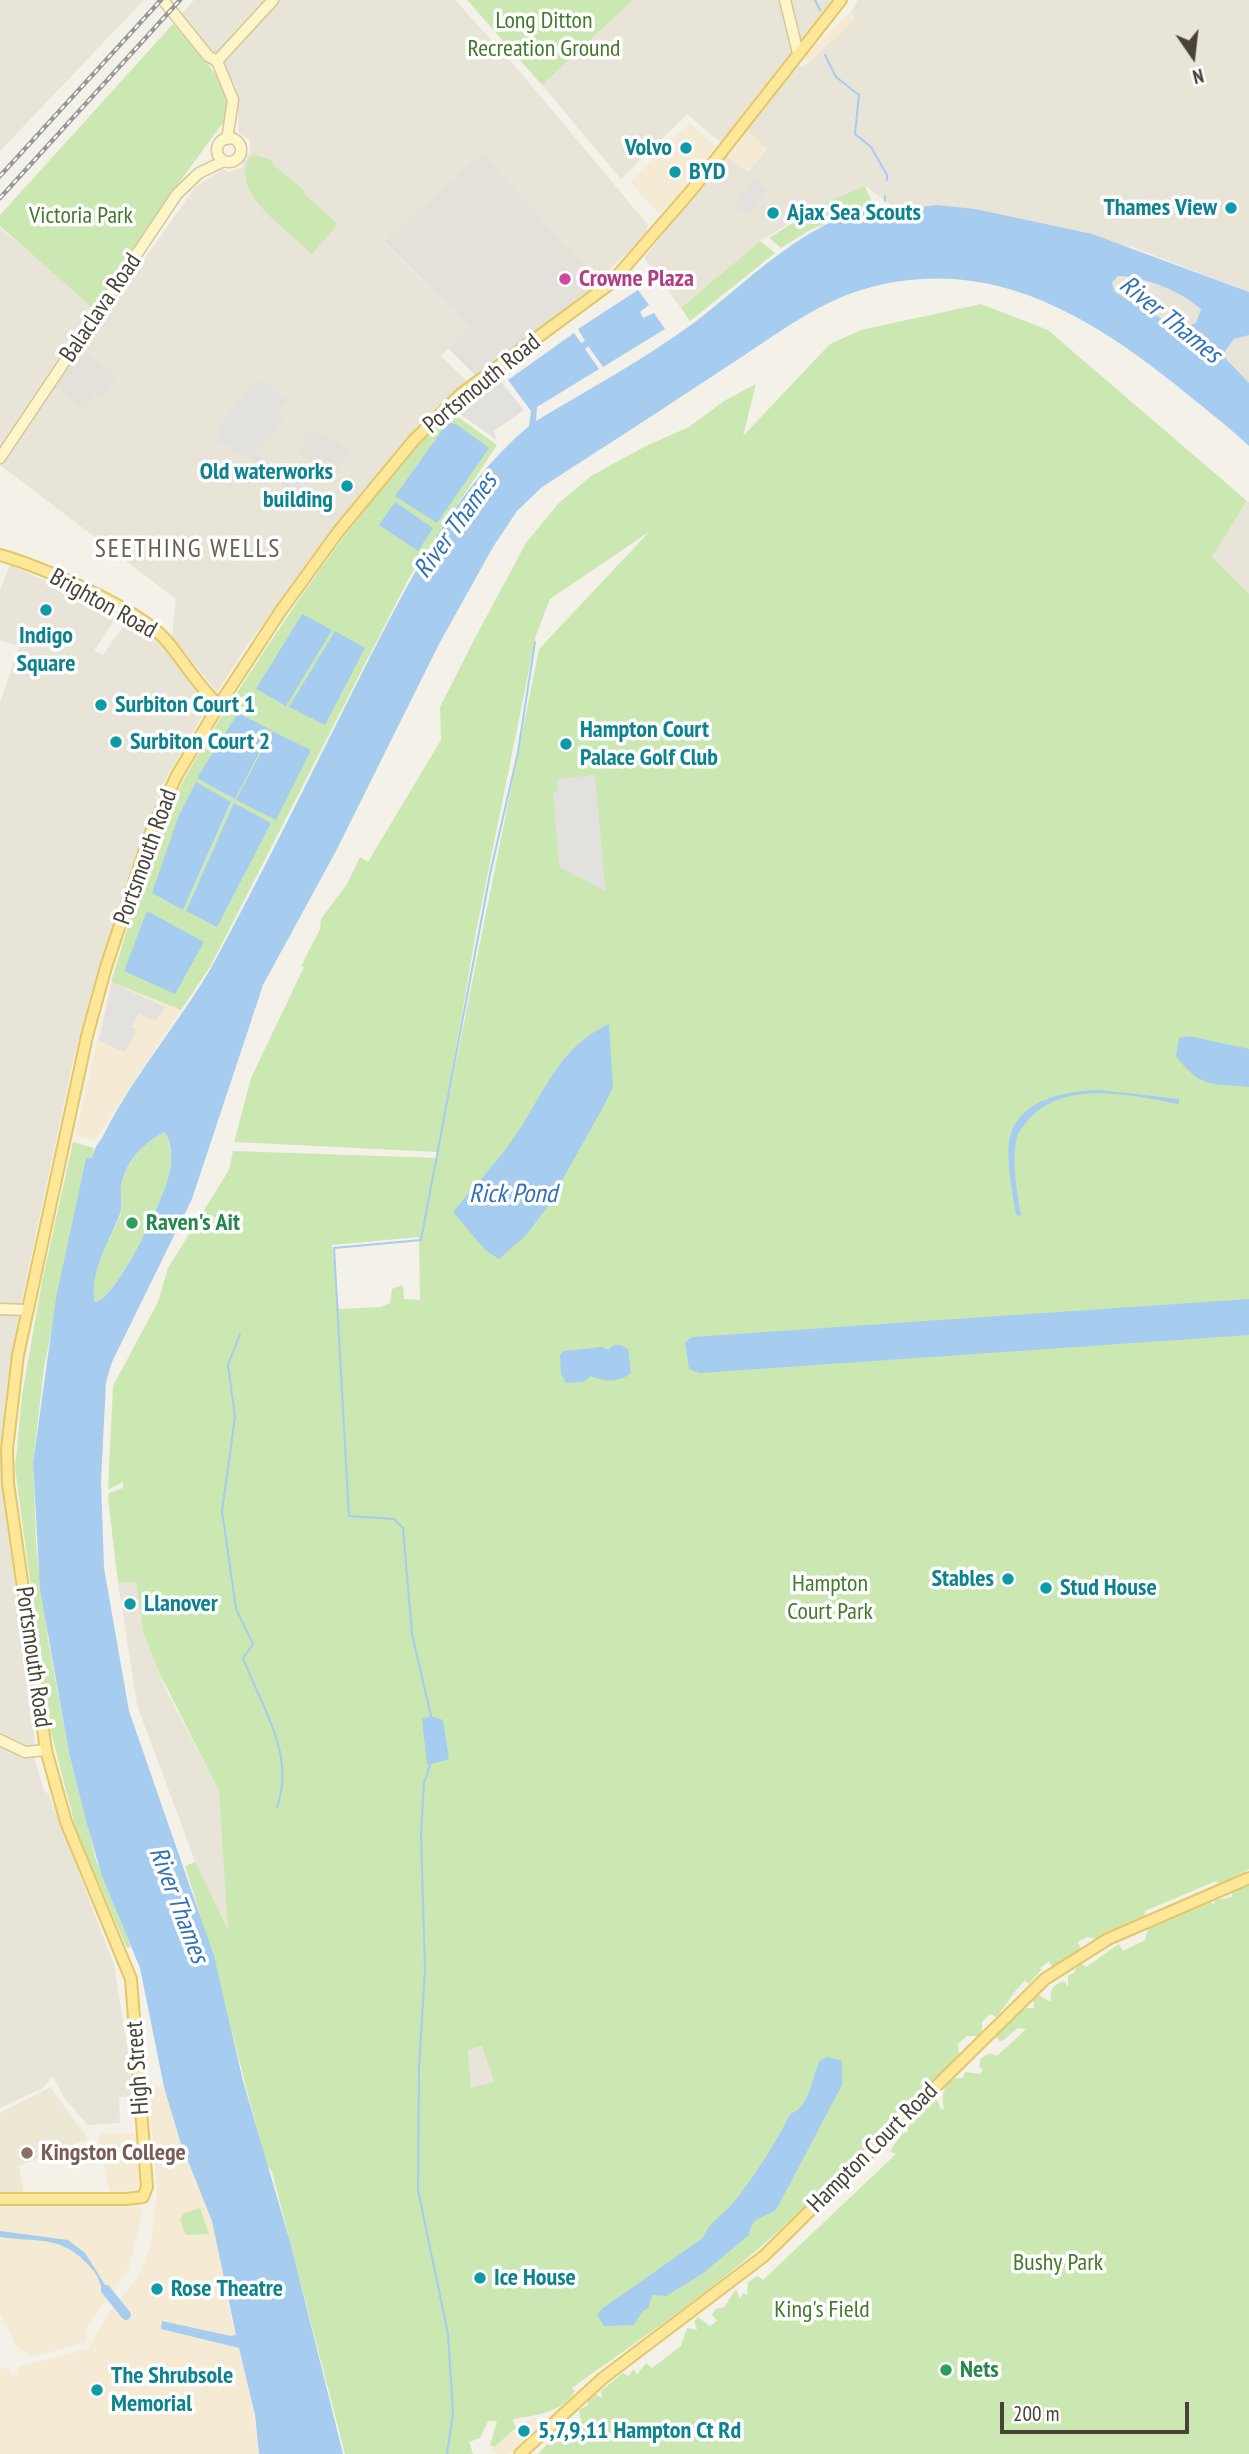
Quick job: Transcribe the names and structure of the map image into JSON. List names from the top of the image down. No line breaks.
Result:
{"streets":{"main road":["Portsmouth Road","Brighton Road","High Street","Hampton Court Road"],"street":["Balaclava Road"]},"crossings":[["Portsmouth Road","Brighton Road"],["Portsmouth Road","High Street"]],"districts":["SEETHING WELLS"],"water":["River Thames","Rick Pond"],"parks":["Long Ditton Recreation Ground","Victoria Park","Hampton Court Park","Bushy Park","King's Field"],"places":["Volvo","BYD","Thames View","Ajax Sea Scouts","Crowne Plaza","Old waterworks building","Indigo Square","Surbiton Court 1","Surbiton Court 2","Hampton Court Palace Golf Club","Raven's Ait","Stables","Stud House","Llanover","Kingston College","Ice House","Rose Theatre","Nets","The Shrubsole Memorial","5,7,9,11 Hampton Ct Rd"],"scale_bar":"200 m","north":"bottom"}
